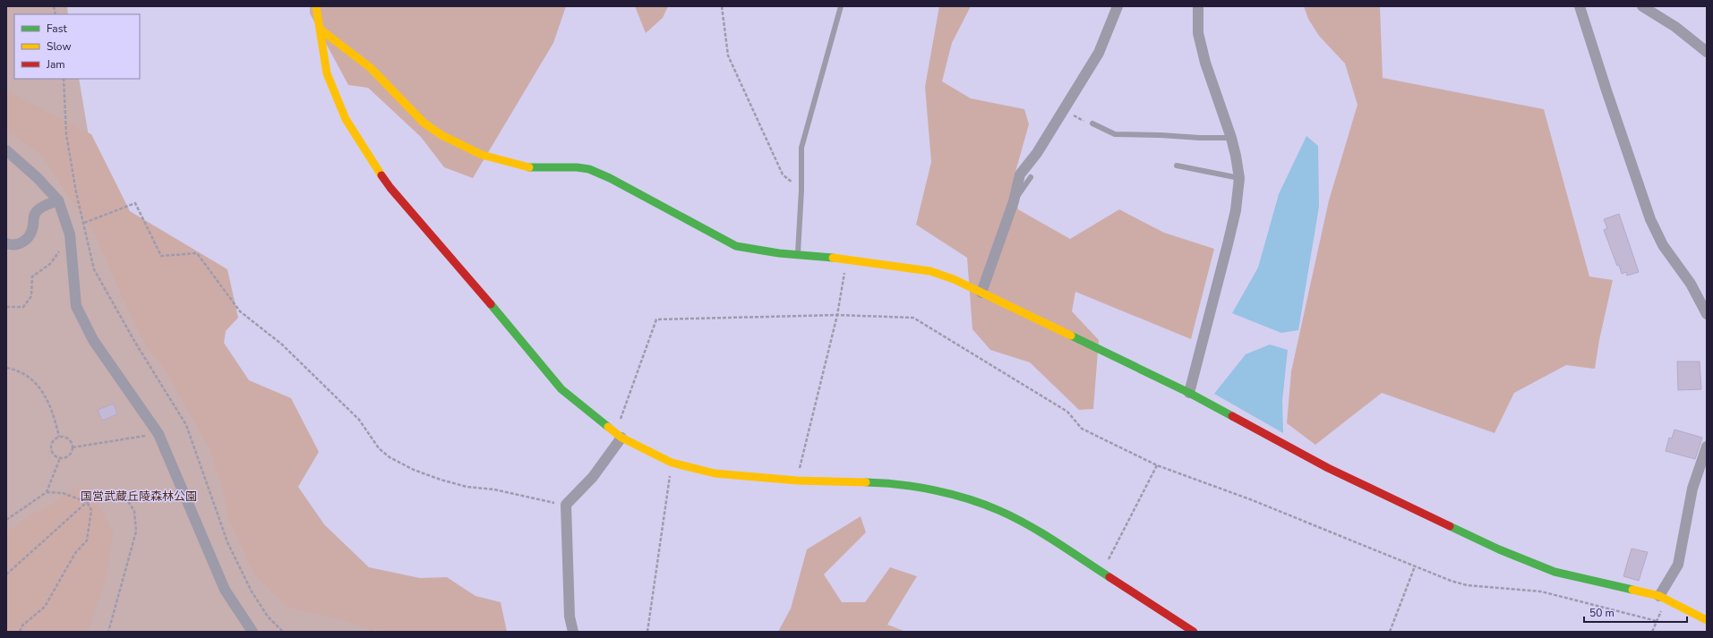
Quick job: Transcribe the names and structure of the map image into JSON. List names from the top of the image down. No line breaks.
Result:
{"parks":["国営武蔵丘陵森林公園"],"legend":["Fast","Slow","Jam"],"scale_bar":"50 m"}
